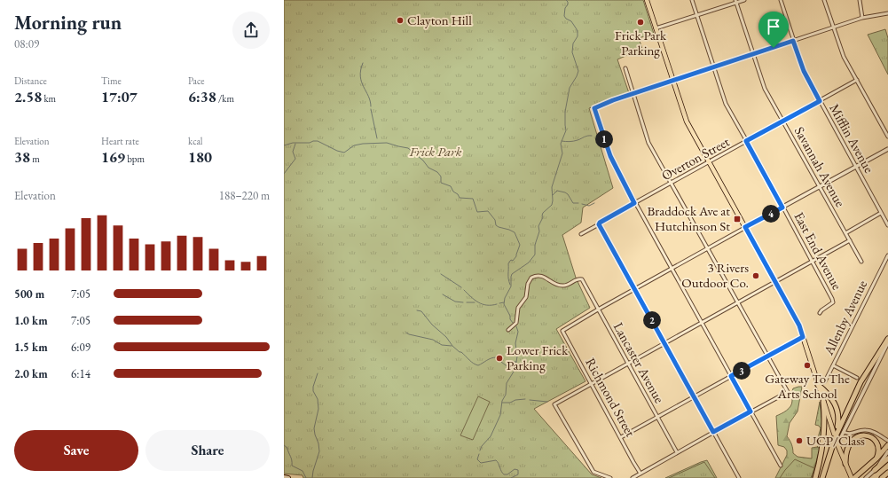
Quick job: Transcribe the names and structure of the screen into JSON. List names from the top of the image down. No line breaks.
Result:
{"streets":{"street":["Mifflin Avenue","Overton Street","Savannah Avenue","East End Avenue","Allenby Avenue","Lancaster Avenue","Richmond Street"]},"crossings":[["Mifflin Avenue","Overton Street"],["Overton Street","Savannah Avenue"],["Overton Street","East End Avenue"],["Lancaster Avenue","Richmond Street"]],"parks":["Frick Park"],"places":{"other":["Clayton Hill","Frick Park Parking","3 Rivers Outdoor Co.","Lower Frick Parking","Gateway To The Arts School","UCP/Class"],"transit":["Braddock Ave at Hutchinson St"]},"page":{"heading":["Morning run","08:09"],"stats":[["Distance","2.58 km"],["Time","17:07"],["Pace","6:38 /km"],["Elevation","38 m"],["Heart rate","169 bpm"],["kcal","180"]],"pins":["1","4","2","3"],"chart":["Elevation","188–220 m"],"list":[{"name":"500 m","note":"7:05"},{"name":"1.0 km","note":"7:05"},{"name":"1.5 km","note":"6:09"},{"name":"2.0 km","note":"6:14"}],"buttons":["Save","Share"]}}
